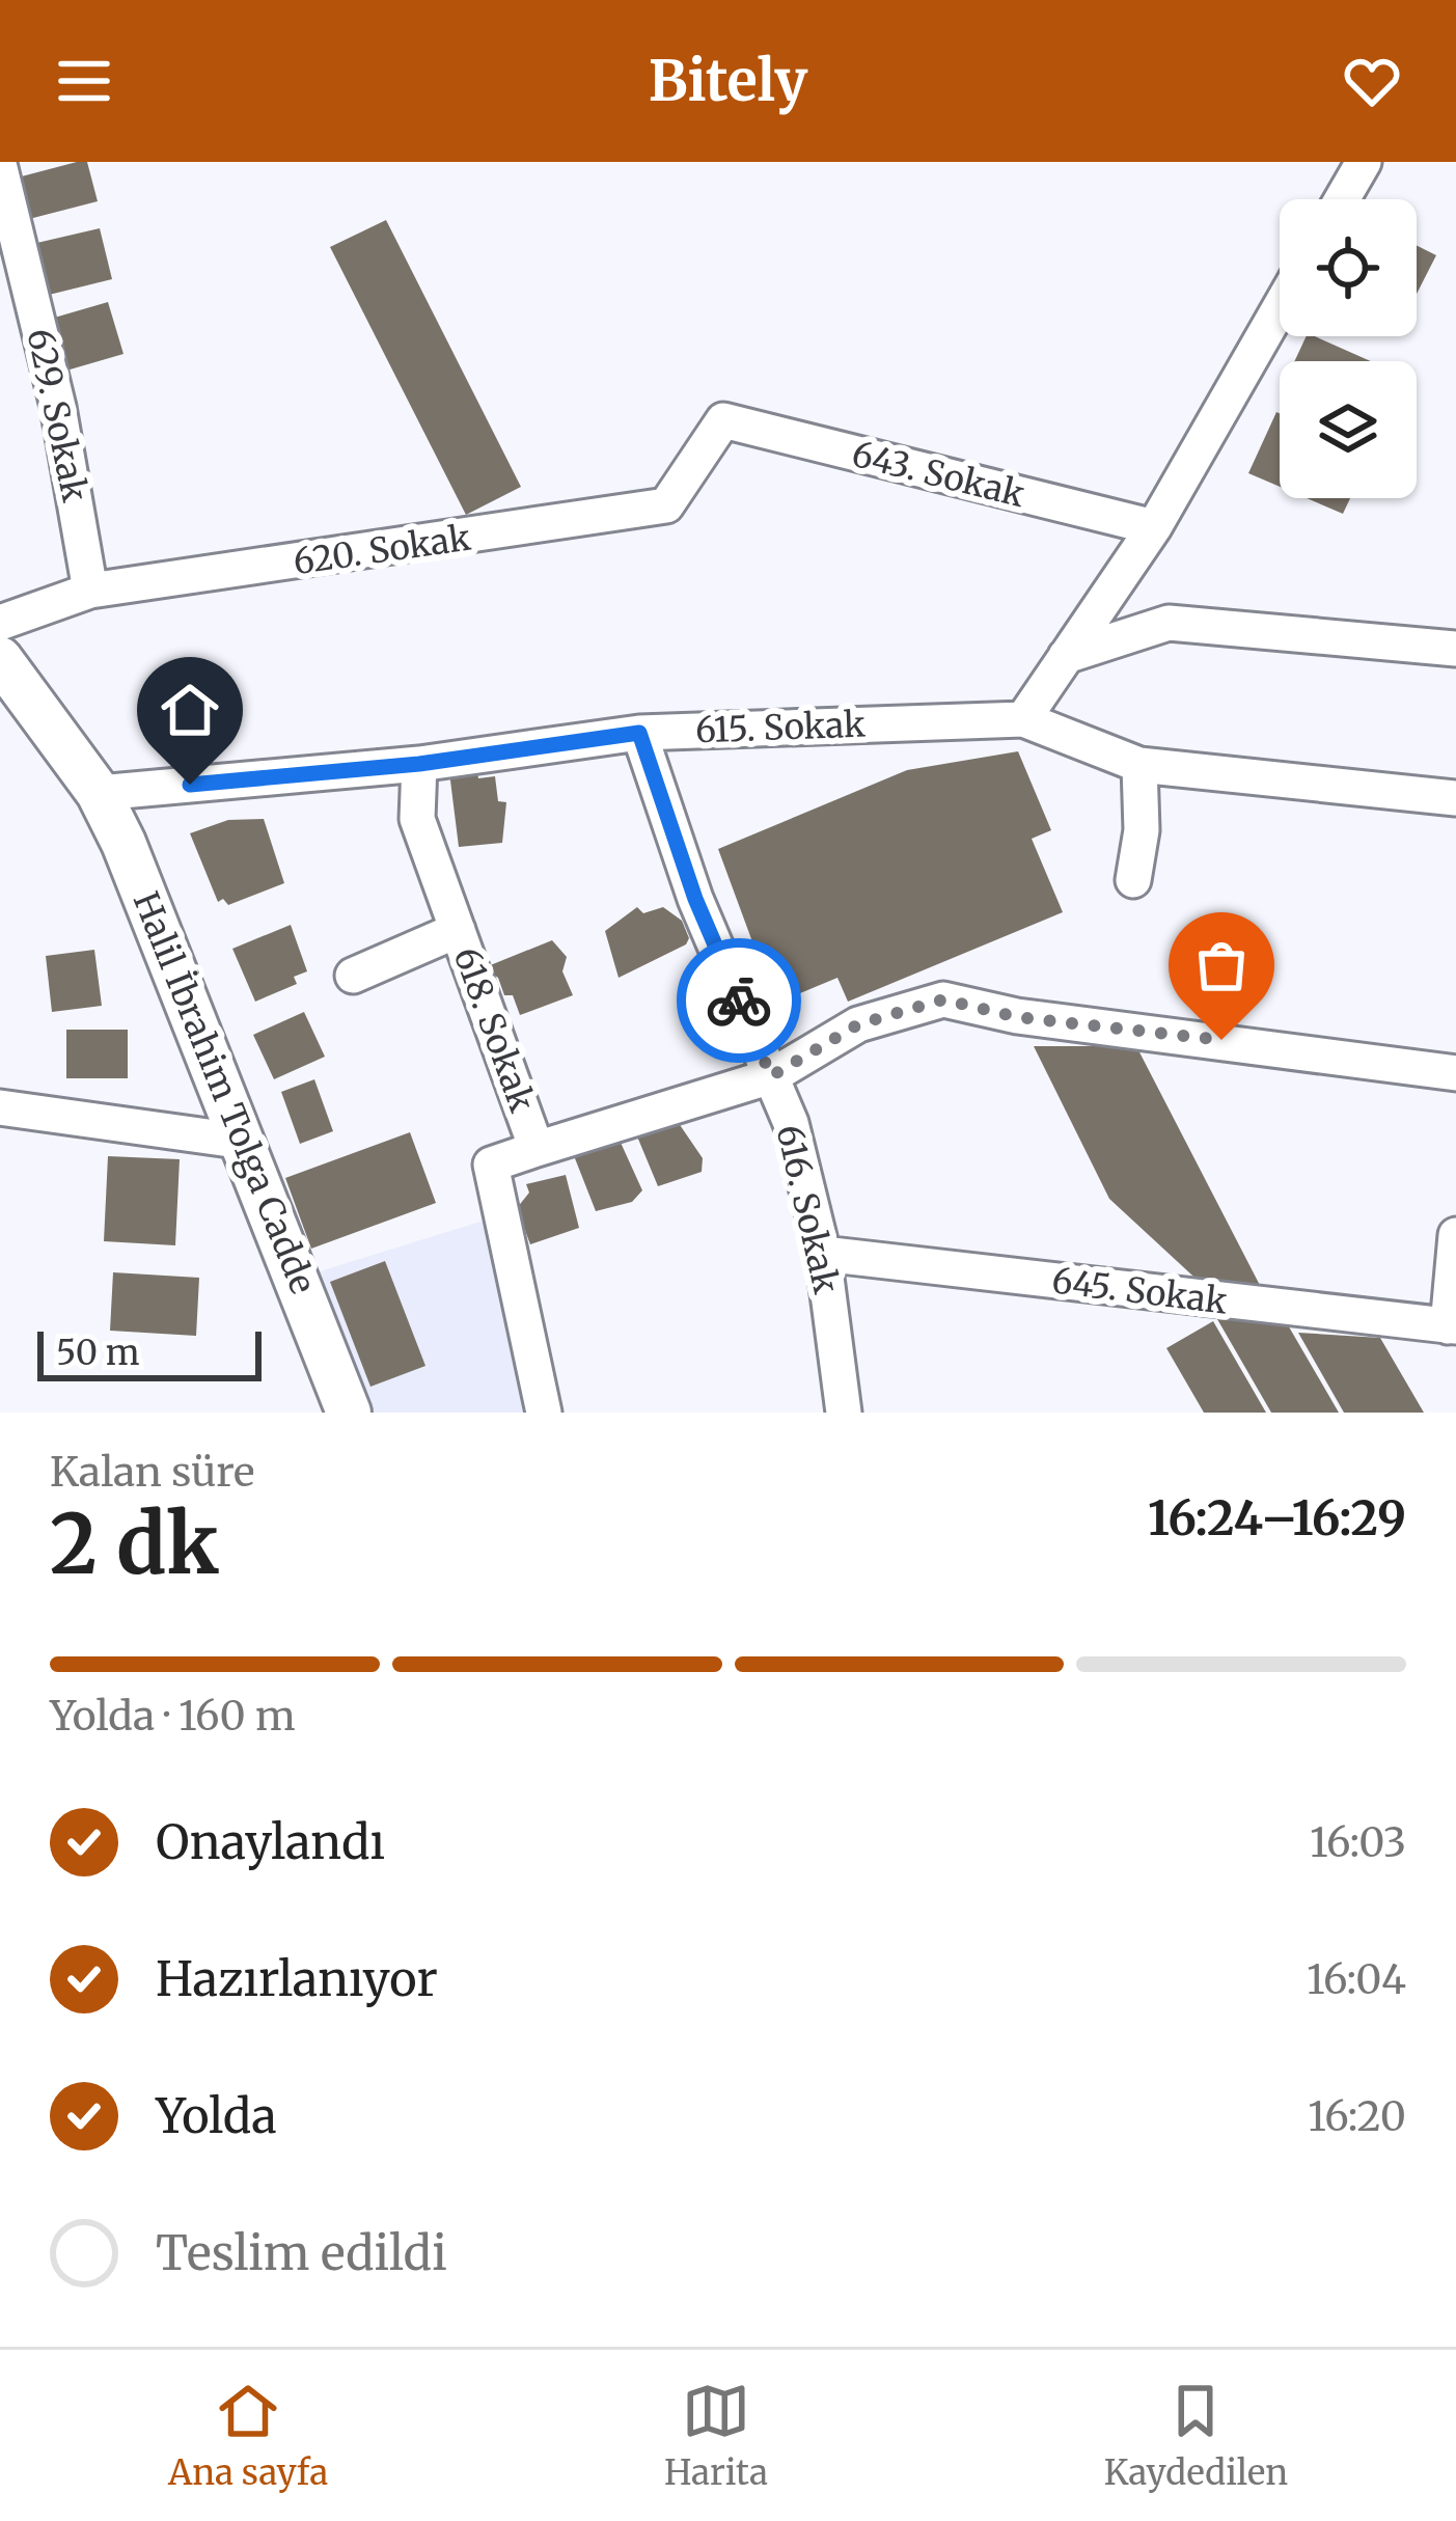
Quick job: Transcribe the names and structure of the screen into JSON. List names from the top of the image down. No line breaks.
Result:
{"streets":{"street":["629. Sokak","643. Sokak","620. Sokak","615. Sokak","618. Sokak","Halil İbrahim Tolga Cadde","616. Sokak","645. Sokak"]},"crossings":[["629. Sokak","620. Sokak"],["643. Sokak","620. Sokak"],["615. Sokak","618. Sokak"],["615. Sokak","Halil İbrahim Tolga Cadde"],["615. Sokak","616. Sokak"],["616. Sokak","645. Sokak"]],"scale_bar":"50 m","page":{"header":"Bitely","scale":"50 m","heading":["2 dk","Kalan süre","16:24–16:29"],"bar":"Yolda · 160 m","list":[["Onaylandı","16:03"],["Hazırlanıyor","16:04"],["Yolda","16:20"],"Teslim edildi"],"tabs":["Ana sayfa","Harita","Kaydedilen"]}}
